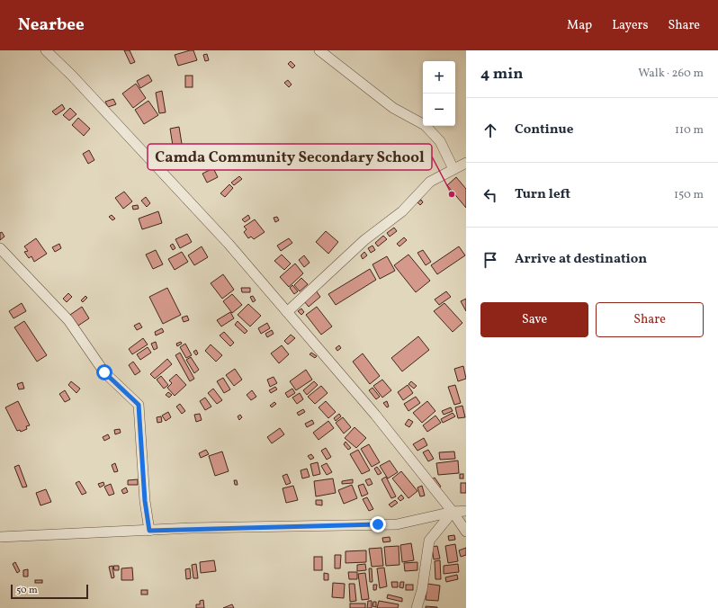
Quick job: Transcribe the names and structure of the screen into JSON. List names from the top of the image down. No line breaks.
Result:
{"places":["Camda Community Secondary School"],"scale_bar":"50 m","page":{"header":"Nearbee","nav":["Map","Layers","Share"],"heading":["4 min","Walk · 260 m"],"map_buttons":["+","−"],"list":[["Continue","110 m"],["Turn left","150 m"],"Arrive at destination"],"buttons":["Save","Share"],"scale":"50 m"}}
